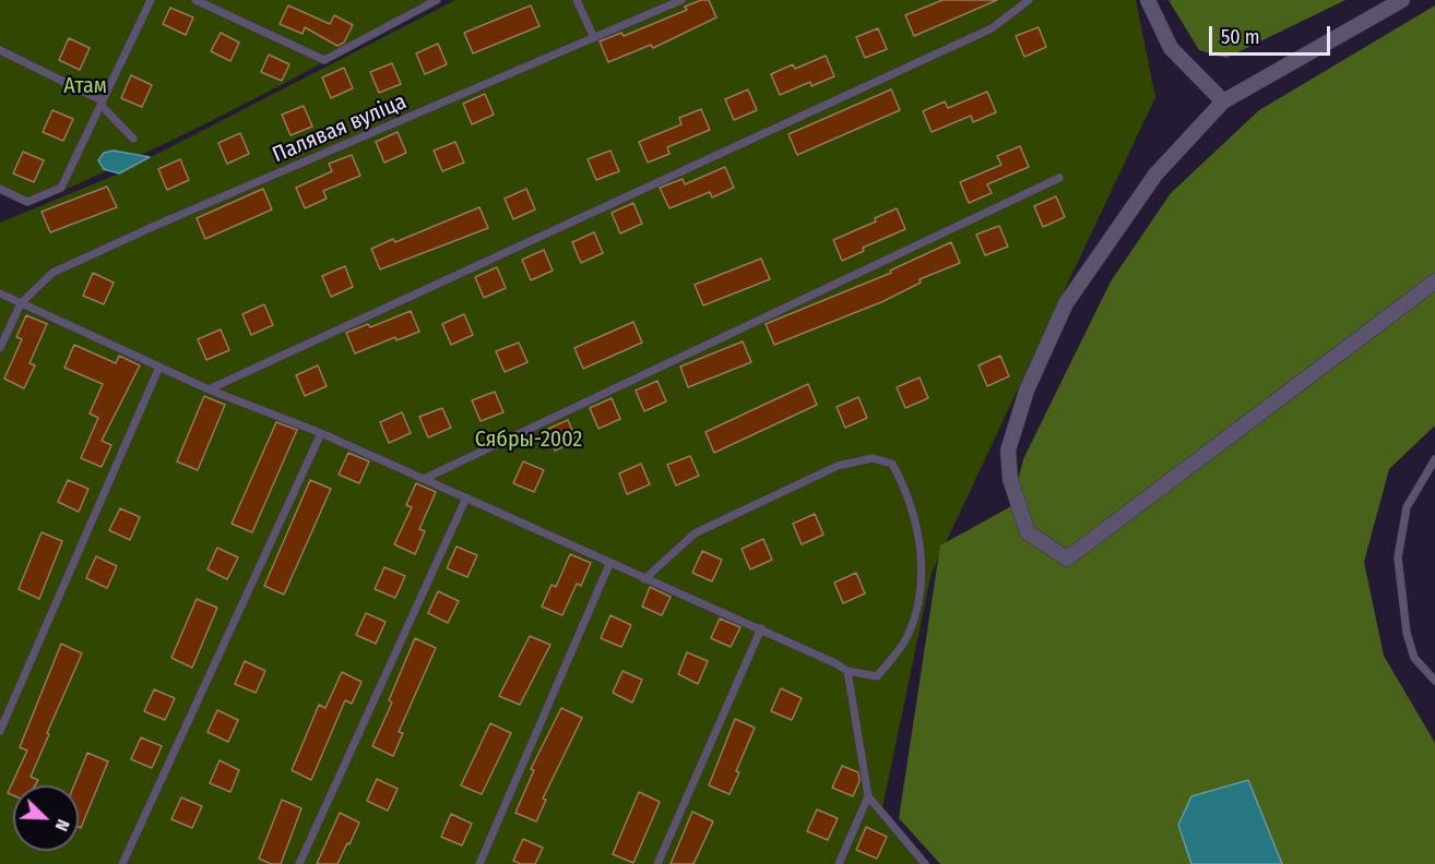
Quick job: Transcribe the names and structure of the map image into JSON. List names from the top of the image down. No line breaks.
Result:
{"streets":{"lane":["Палявая вуліца"]},"parks":["Атам","Сябры-2002"],"scale_bar":"50 m","north":"bottom right"}
